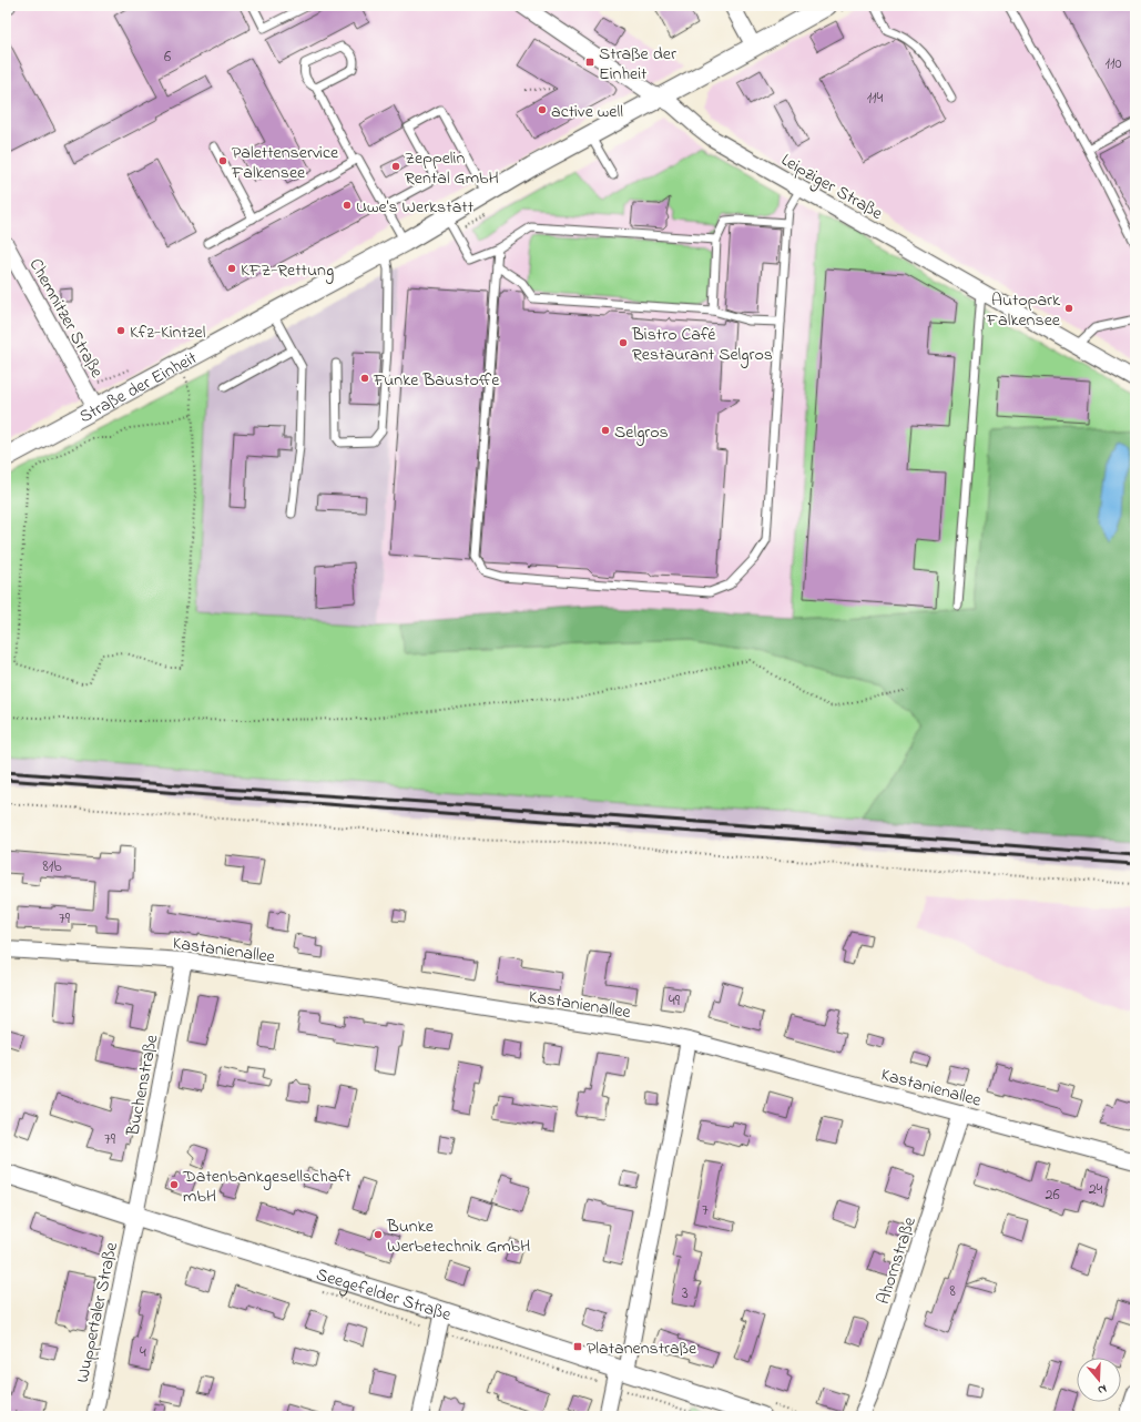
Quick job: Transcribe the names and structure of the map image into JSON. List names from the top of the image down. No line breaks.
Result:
{"streets":{"street":["Leipziger Straße","Chemnitzer Straße","Straße der Einheit","Kastanienallee","Buchenstraße","Ahornstraße","Seegefelder Straße","Wuppertaler Straße"]},"crossings":[["Leipziger Straße","Straße der Einheit"],["Chemnitzer Straße","Straße der Einheit"],["Kastanienallee","Buchenstraße"],["Kastanienallee","Ahornstraße"],["Buchenstraße","Seegefelder Straße"],["Buchenstraße","Wuppertaler Straße"],["Seegefelder Straße","Wuppertaler Straße"]],"places":{"transit":["Straße der Einheit","Platanenstraße"],"other":["active well","Palettenservice Falkensee","Zeppelin Rental GmbH","Uwe's Werkstatt","KFZ-Rettung","Autopark Falkensee","Kfz-Kintzel","Bistro Café Restaurant Selgros","Funke Baustoffe","Selgros","Datenbankgesellschaft mbH","Bunke Werbetechnik GmbH"]},"house_numbers":["6","110","114","81b","79","49","79","24","26","7","8","3","4"],"north":"bottom"}
